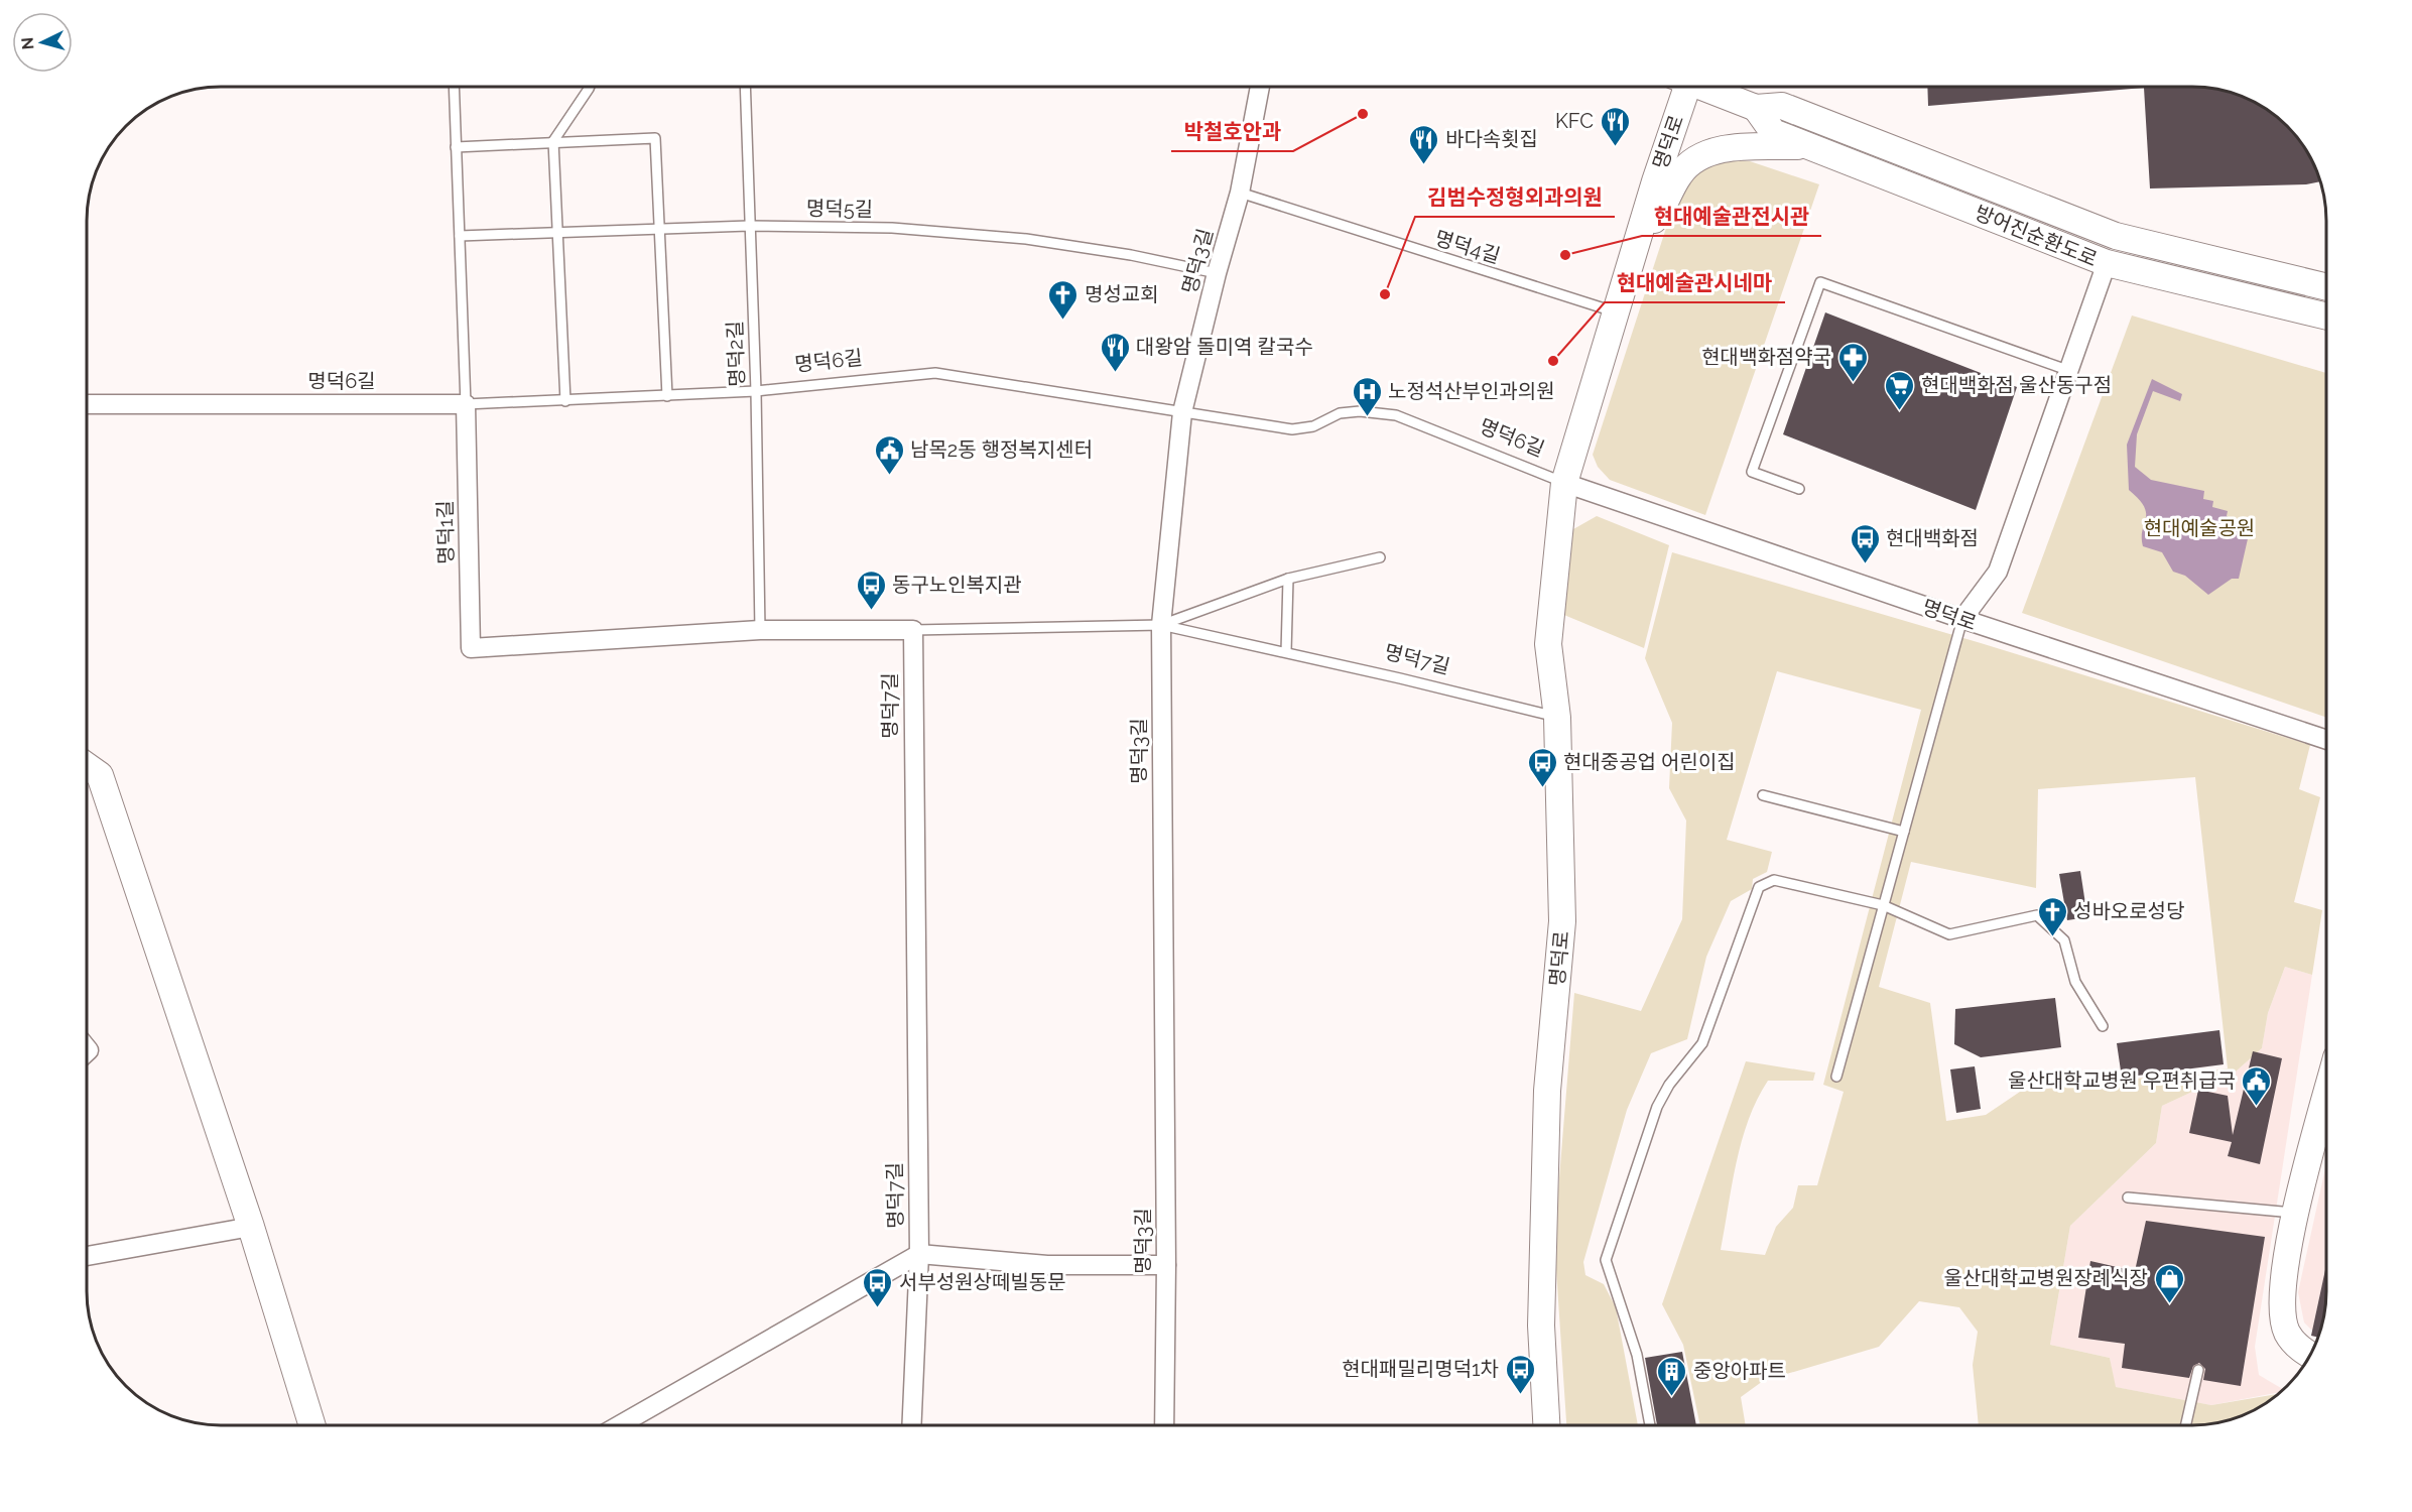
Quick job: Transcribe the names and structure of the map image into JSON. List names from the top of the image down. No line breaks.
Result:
{"streets":{"street":["명덕로","방어진순환도로","명덕3길","명덕6길","명덕1길","명덕7길"],"lane":["명덕5길","명덕4길","명덕2길"]},"crossings":[["명덕로","명덕4길"],["명덕로","명덕6길"],["명덕로","명덕7길"],["명덕5길","명덕3길"],["명덕5길","명덕2길"],["명덕5길","명덕1길"],["명덕4길","명덕3길"],["명덕3길","명덕6길"],["명덕3길","명덕7길"],["명덕2길","명덕6길"],["명덕2길","명덕1길"],["명덕6길","명덕1길"],["명덕1길","명덕7길"]],"parks":["현대예술공원"],"places":{"other":["박철호안과","현대예술관전시관","김범수정형외과의원","현대예술관시네마"],"restaurant":["KFC","바다속횟집","대왕암 돌미역 칼국수"],"church":["명성교회","성바오로성당"],"pharmacy":["현대백화점약국"],"supermarket":["현대백화점 울산동구점"],"hospital":["노정석산부인과의원"],"public building":["남목2동 행정복지센터","울산대학교병원 우편취급국"],"bus stop":["현대백화점","동구노인복지관","현대중공업 어린이집","서부성원상떼빌동문","현대패밀리명덕1차"],"shop":["울산대학교병원장례식장"],"building":["중앙아파트"]},"north":"left"}
